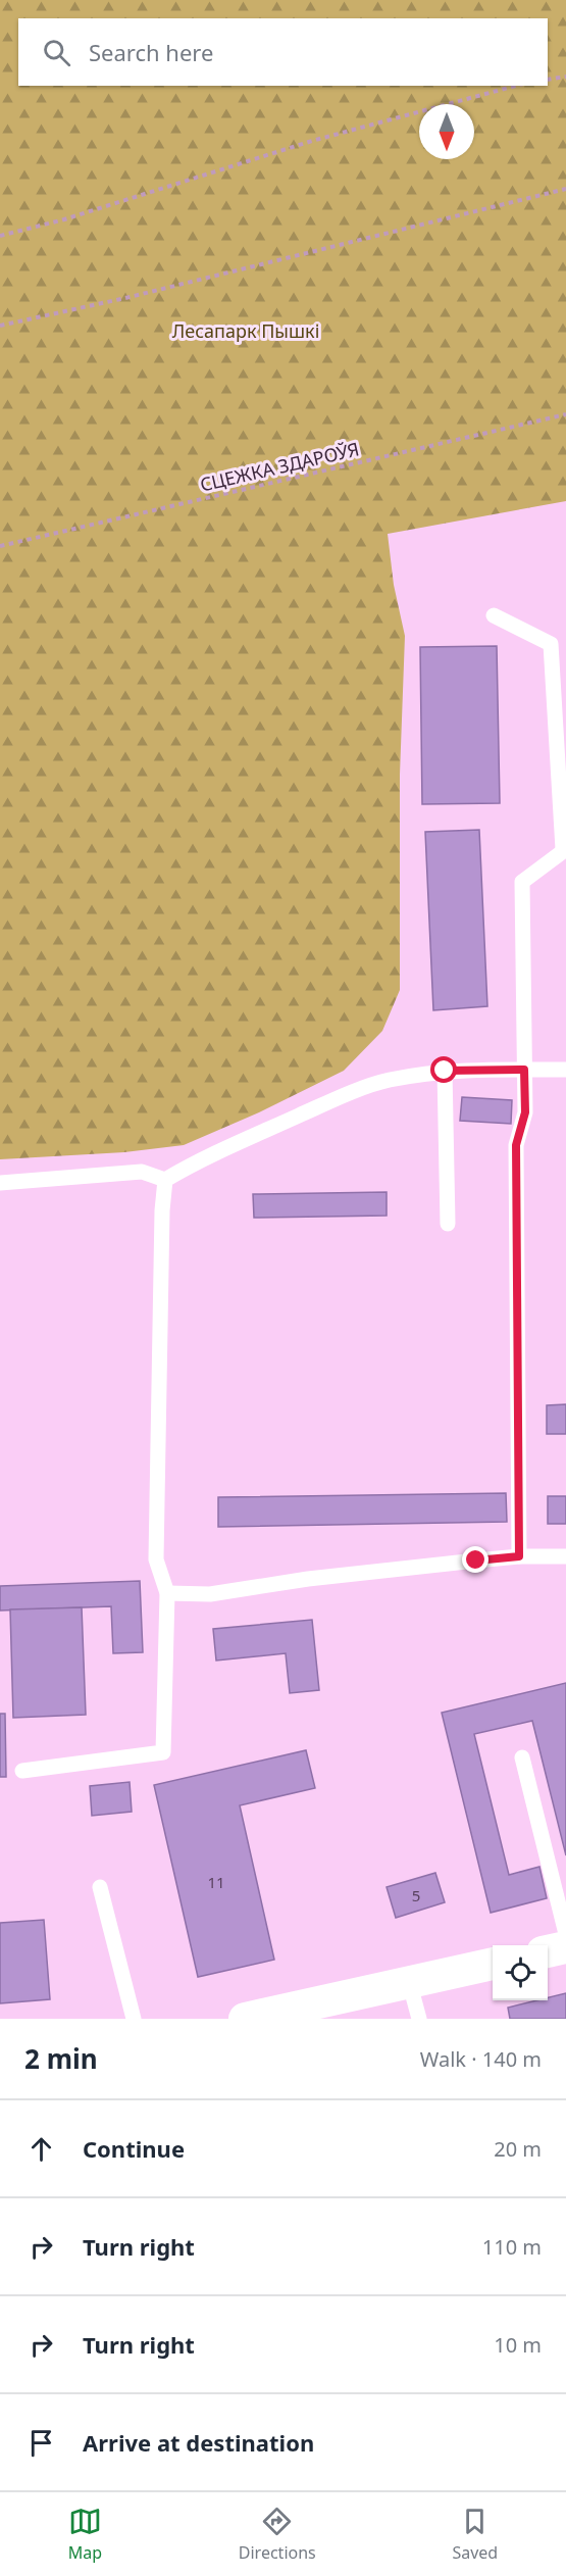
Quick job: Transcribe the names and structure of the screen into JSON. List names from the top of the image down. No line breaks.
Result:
{"streets":{"path":["СЦЕЖКА ЗДАРОЎЯ"]},"parks":["Лесапарк Пышкі"],"house_numbers":["11","5"],"north":"bottom","page":{"search":"Search here","heading":["2 min","Walk · 140 m"],"list":[["Continue","20 m"],["Turn right","110 m"],["Turn right","10 m"],"Arrive at destination"],"nav":["Map","Directions","Saved"]}}
